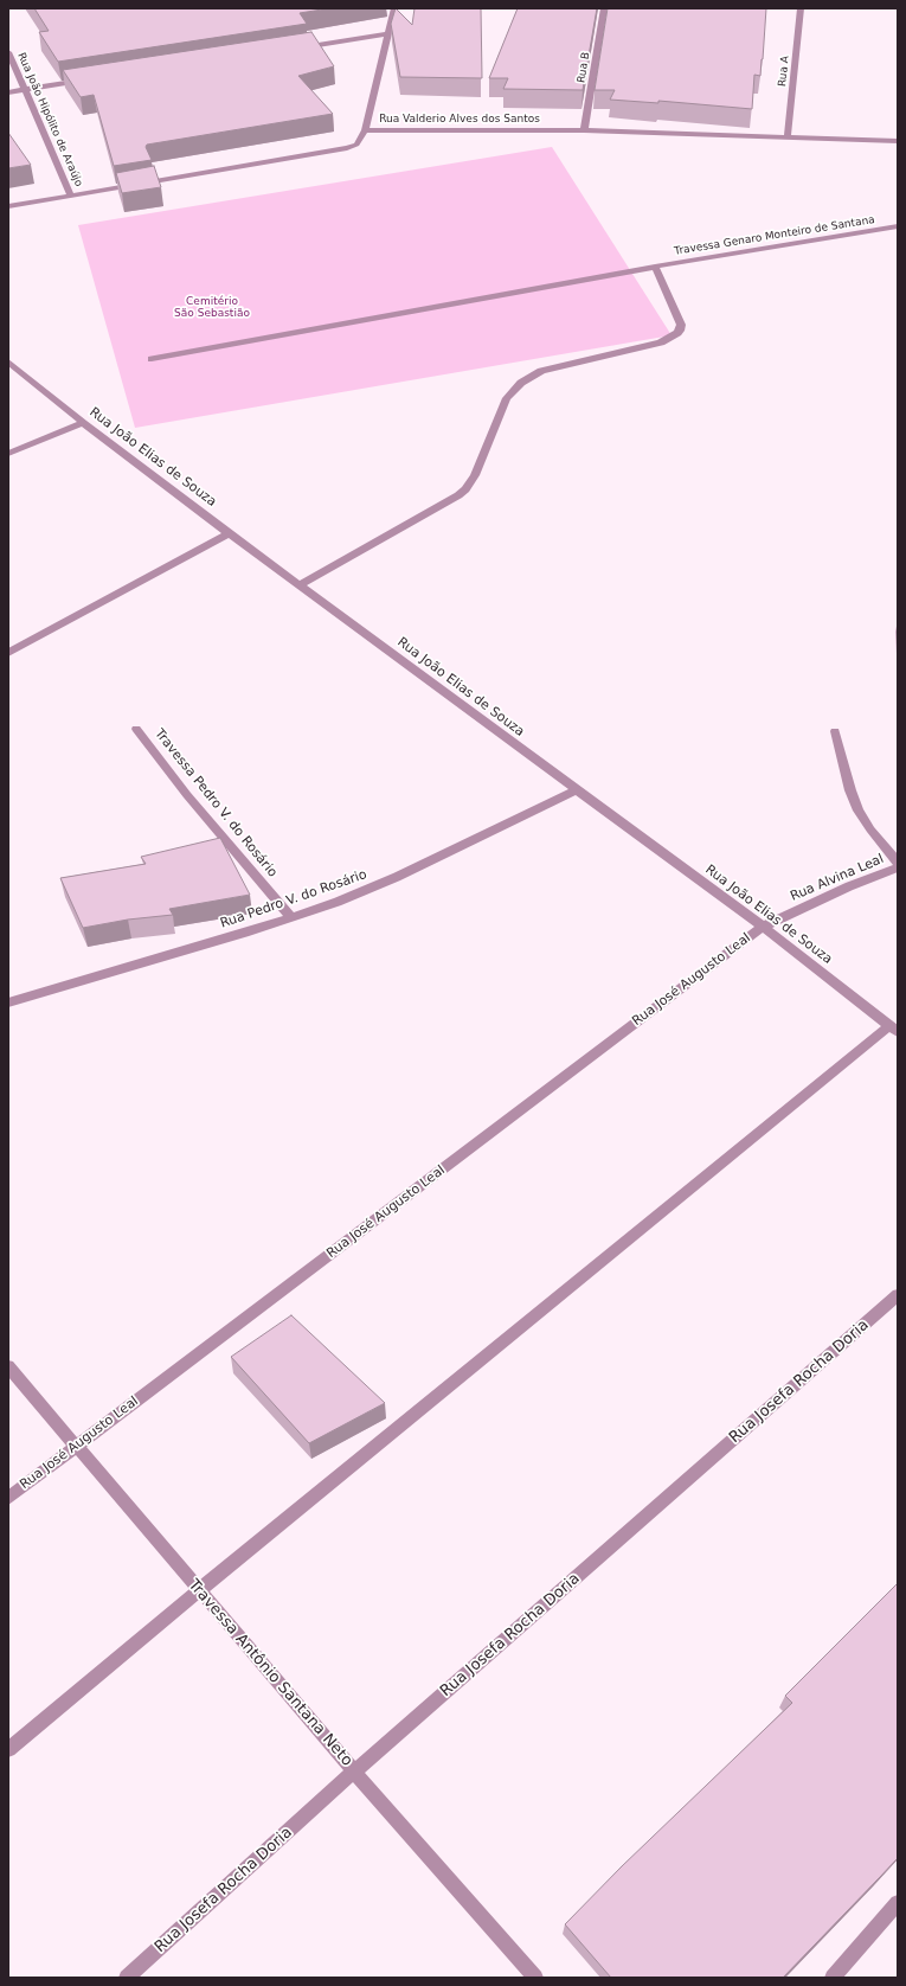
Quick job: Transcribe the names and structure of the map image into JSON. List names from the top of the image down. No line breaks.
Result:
{"streets":{"street":["Rua B","Rua A","Rua João Hipólito de Araújo","Rua Valderio Alves dos Santos","Travessa Genaro Monteiro de Santana","Rua João Elias de Souza","Travessa Pedro V. do Rosário","Rua Alvina Leal","Rua Pedro V. do Rosário","Rua José Augusto Leal","Rua Josefa Rocha Doria","Travessa Antônio Santana Neto"]},"crossings":[["Rua B","Rua Valderio Alves dos Santos"],["Rua A","Rua Valderio Alves dos Santos"],["Rua João Hipólito de Araújo","Rua Valderio Alves dos Santos"],["Rua João Elias de Souza","Rua Alvina Leal"],["Rua João Elias de Souza","Rua Pedro V. do Rosário"],["Rua João Elias de Souza","Rua José Augusto Leal"],["Travessa Pedro V. do Rosário","Rua Pedro V. do Rosário"],["Rua Alvina Leal","Rua José Augusto Leal"],["Rua José Augusto Leal","Travessa Antônio Santana Neto"],["Rua Josefa Rocha Doria","Travessa Antônio Santana Neto"]],"parks":["Cemitério São Sebastião"]}
